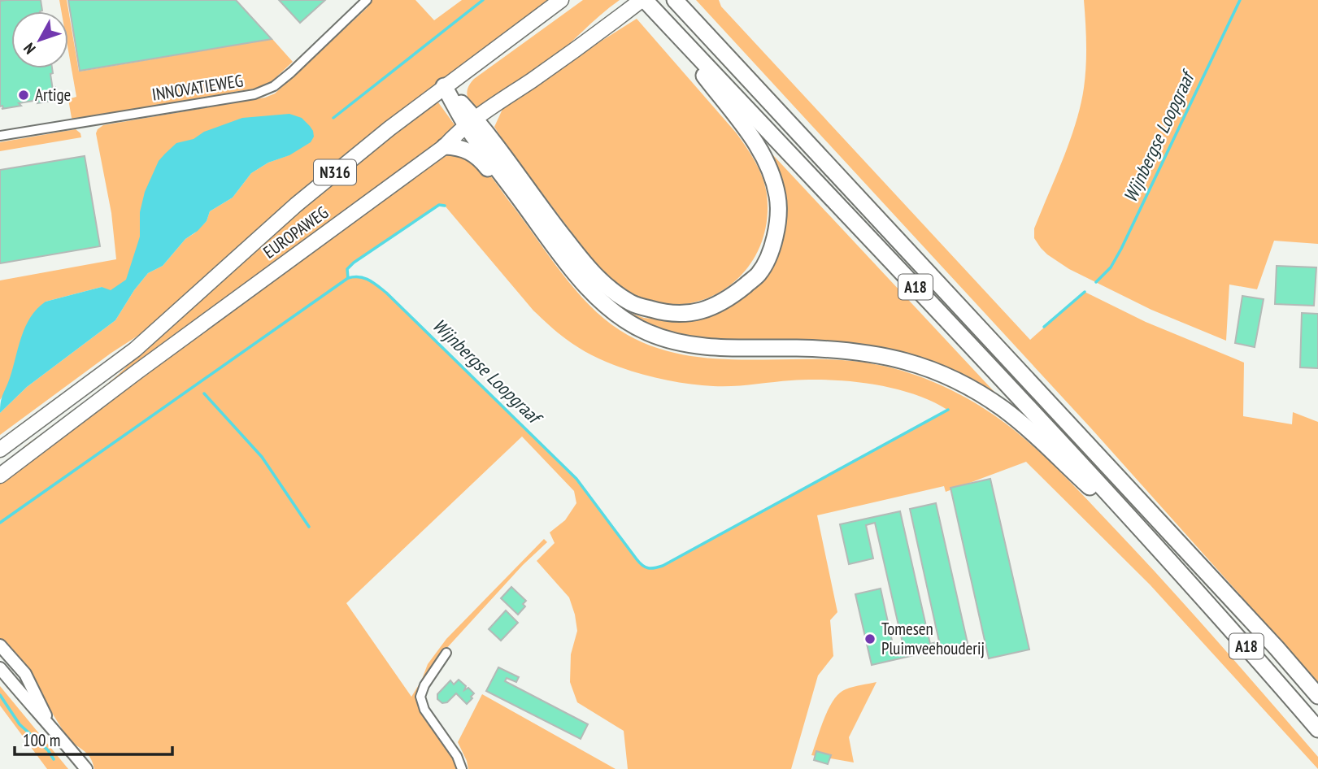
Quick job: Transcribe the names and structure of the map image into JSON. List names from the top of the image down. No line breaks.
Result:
{"streets":{"highway":["A18"],"main road":["N316","EUROPAWEG"],"street":["INNOVATIEWEG"]},"crossings":[["EUROPAWEG","A18"]],"water":["Wijnbergse Loopgraaf"],"places":["Artige","Tomesen Pluimveehouderij"],"scale_bar":"100 m","north":"bottom left"}
